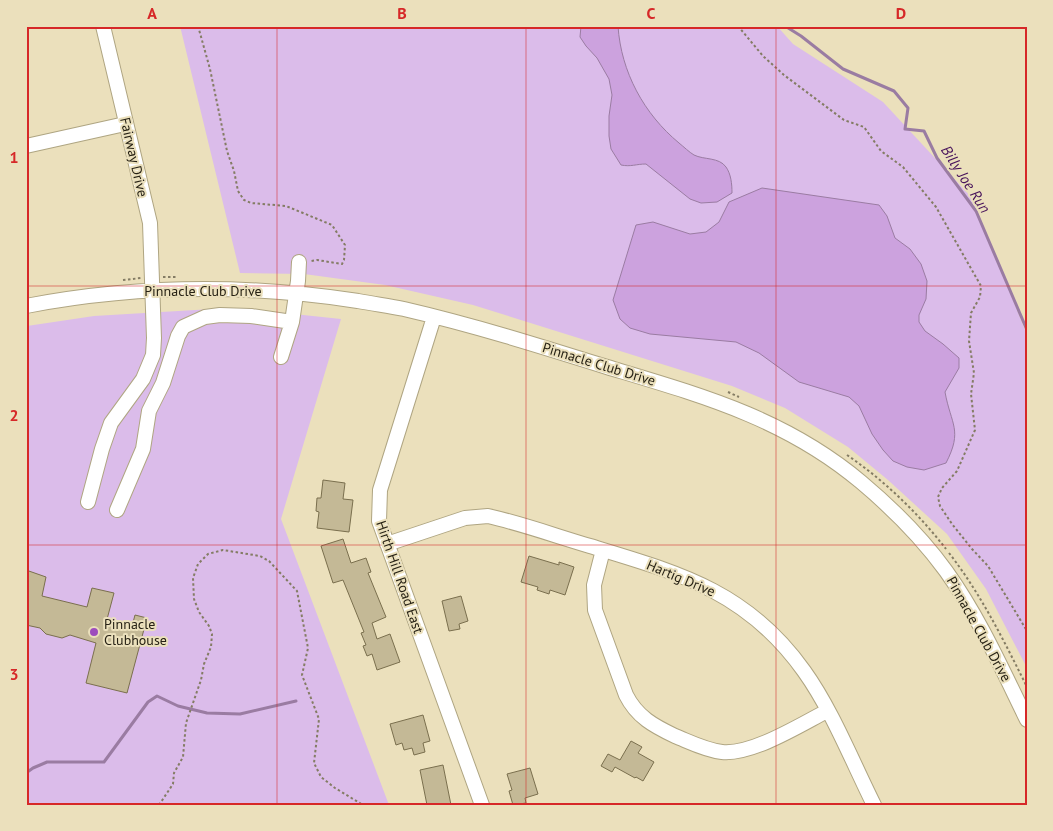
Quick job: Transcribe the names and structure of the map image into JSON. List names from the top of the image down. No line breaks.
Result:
{"streets":{"street":["Fairway Drive","Pinnacle Club Drive","Hirth Hill Road East","Hartig Drive"]},"crossings":[["Fairway Drive","Pinnacle Club Drive"],["Pinnacle Club Drive","Hirth Hill Road East"],["Hirth Hill Road East","Hartig Drive"]],"water":["Billy Joe Run"],"places":["Pinnacle Clubhouse"],"grid":{"columns":["A","B","C","D"],"rows":["1","2","3"]}}
